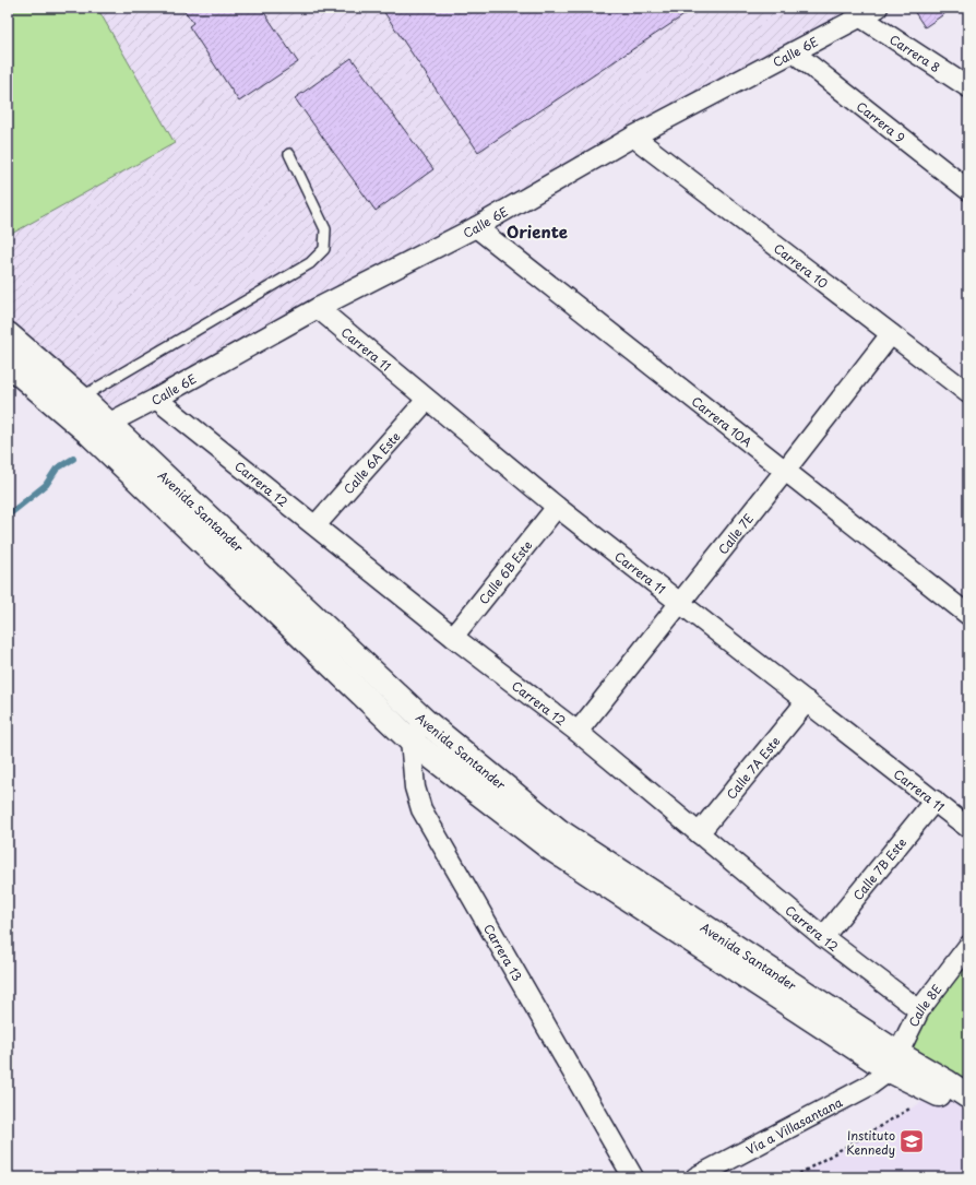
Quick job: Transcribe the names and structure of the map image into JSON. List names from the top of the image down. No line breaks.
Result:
{"streets":{"street":["Calle 6E","Carrera 8","Carrera 9","Carrera 10","Carrera 11","Carrera 10A","Calle 6A Este","Carrera 12","Avenida Santander","Calle 7E","Calle 6B Este","Calle 7A Este","Calle 7B Este","Carrera 13","Calle 8E","Vía a Villasantana"]},"crossings":[["Calle 6E","Carrera 8"],["Calle 6E","Carrera 9"],["Calle 6E","Carrera 10"],["Calle 6E","Carrera 11"],["Calle 6E","Carrera 10A"],["Calle 6E","Carrera 12"],["Calle 6E","Avenida Santander"],["Carrera 10","Calle 7E"],["Carrera 11","Calle 6A Este"],["Carrera 11","Calle 7E"],["Carrera 11","Calle 6B Este"],["Carrera 11","Calle 7A Este"],["Carrera 11","Calle 7B Este"],["Carrera 10A","Calle 7E"],["Calle 6A Este","Carrera 12"],["Carrera 12","Calle 7E"],["Carrera 12","Calle 6B Este"],["Carrera 12","Calle 7A Este"],["Carrera 12","Calle 7B Este"],["Carrera 12","Calle 8E"],["Avenida Santander","Carrera 13"],["Avenida Santander","Calle 8E"],["Avenida Santander","Vía a Villasantana"],["Calle 8E","Vía a Villasantana"]],"districts":["Oriente"],"places":{"school or university":["Instituto Kennedy"]}}
